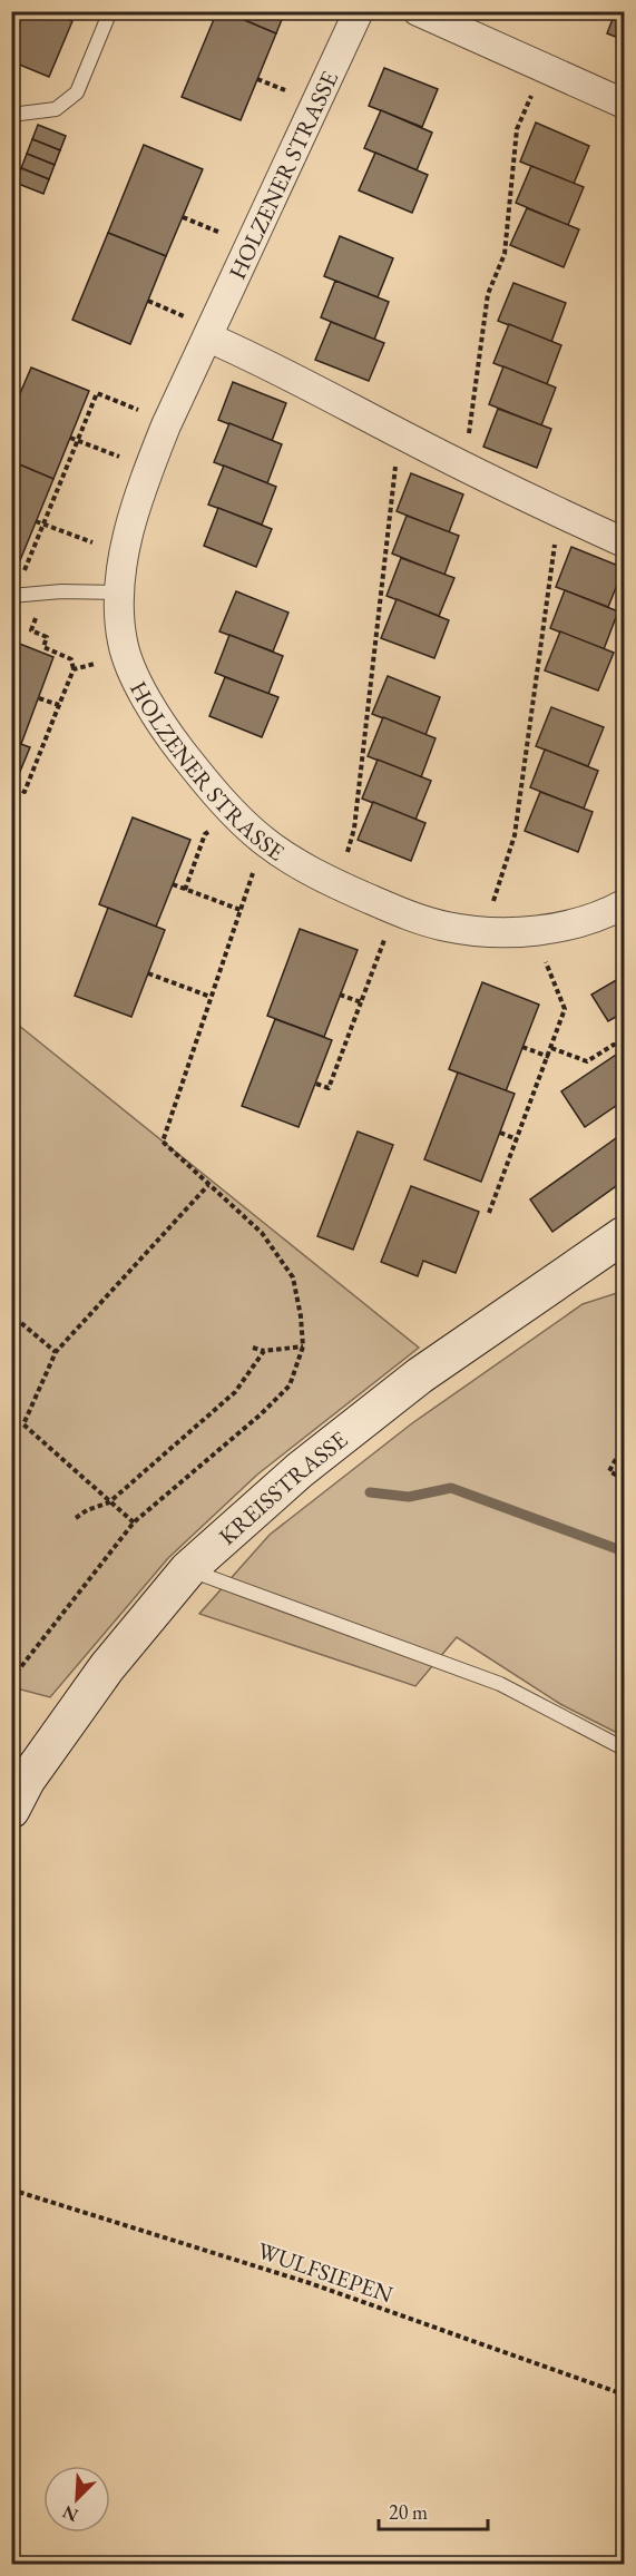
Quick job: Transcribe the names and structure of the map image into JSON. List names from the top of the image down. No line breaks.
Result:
{"streets":{"main road":["KREISSTRASSE"],"street":["HOLZENER STRASSE"],"path":["WULFSIEPEN"]},"scale_bar":"20 m","north":"bottom left"}
